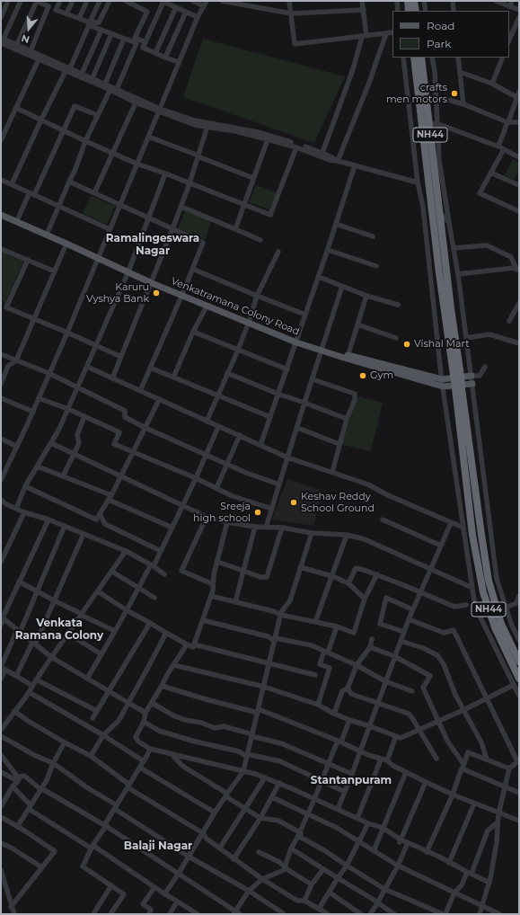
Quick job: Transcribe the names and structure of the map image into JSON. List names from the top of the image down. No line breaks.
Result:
{"streets":{"highway":["NH44"],"main road":["Venkatramana Colony Road"]},"districts":["Ramalingeswara Nagar","Venkata Ramana Colony","Stantanpuram","Balaji Nagar"],"places":["crafts men motors","Karuru Vyshya Bank","Vishal Mart","Gym","Keshav Reddy School Ground","Sreeja high school"],"legend":["Road","Park"],"north":"bottom"}
